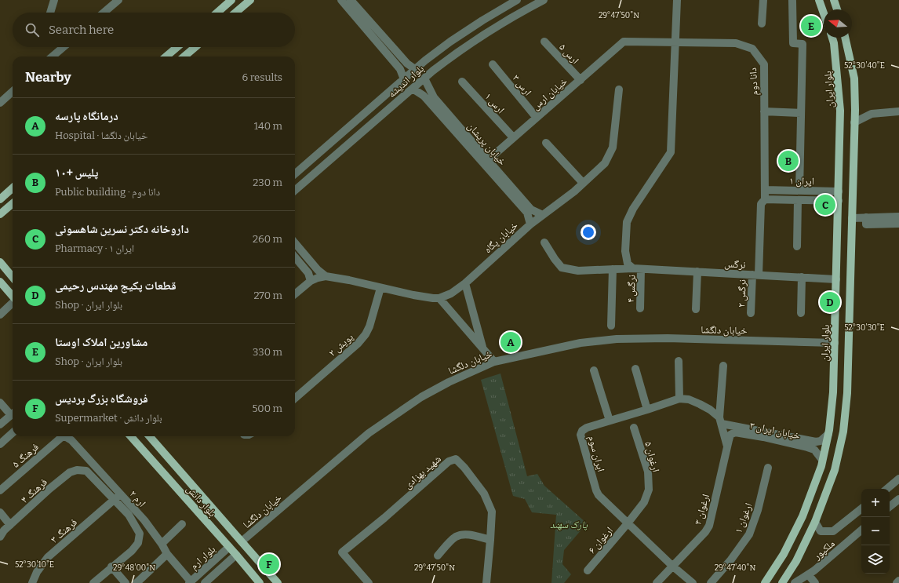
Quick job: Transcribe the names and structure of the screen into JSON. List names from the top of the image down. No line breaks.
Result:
{"streets":{"main road":["بلوار ایران","بلوار دانش"],"street":["ارس ۵","بلوار اندیشه","دانا دوم","ارس ۳","خیابان ارس","ارس ۱","خیابان پریشان","ایران ۱","خیابان پگاه","نرگس","نرگس ۴","نرگس ۲","خیابان دلگشا","پویش ۲","خیابان ایران ۳","ایران سوم","فرهنگ ۵","ارغوان ۵","شهید بهزادی","فرهنگ ۴","ارم ۲","ارغوان ۳","ارغوان ۱","فرهنگ ۳","ارغوان ۶","ملکپور","بلوار ارم"]},"crossings":[["ارس ۵","خیابان ارس"],["بلوار اندیشه","خیابان پریشان"],["دانا دوم","خیابان ارس"],["دانا دوم","ایران ۱"],["دانا دوم","نرگس ۲"],["ارس ۳","خیابان ارس"],["بلوار ایران","ایران ۱"],["بلوار ایران","نرگس"],["بلوار ایران","خیابان دلگشا"],["بلوار ایران","خیابان ایران ۳"],["خیابان ارس","ارس ۱"],["خیابان ارس","خیابان پریشان"],["خیابان پریشان","خیابان پگاه"],["ایران ۱","نرگس ۲"],["نرگس","نرگس ۴"],["نرگس","نرگس ۲"],["خیابان دلگشا","بلوار دانش"],["خیابان ایران ۳","ارغوان ۳"],["ایران سوم","ارغوان ۵"],["ایران سوم","ارغوان ۳"],["ایران سوم","ارغوان ۶"],["ارغوان ۵","ارغوان ۶"],["فرهنگ ۴","ارم ۲"],["فرهنگ ۴","فرهنگ ۳"],["ارم ۲","فرهنگ ۳"],["ارم ۲","بلوار ارم"],["بلوار دانش","بلوار ارم"]],"parks":["پارک سهند"],"north":"left","page":{"search":"Search here","pins":["E","B","C","D","A","F"],"heading":["Nearby","6 results"],"list":[{"mark":"A","name":"درمانگاه پارسه","note":"Hospital · خیابان دلگشا","value":"140 m"},{"mark":"B","name":"پلیس +۱۰","note":"Public building · دانا دوم","value":"230 m"},{"mark":"C","name":"داروخانه دکتر نسرین شاهسونی","note":"Pharmacy · ایران ۱","value":"260 m"},{"mark":"D","name":"قطعات پکیج مهندس رحیمی","note":"Shop · بلوار ایران","value":"270 m"},{"mark":"E","name":"مشاورین املاک اوستا","note":"Shop · بلوار ایران","value":"330 m"},{"mark":"F","name":"فروشگاه بزرگ پردیس","note":"Supermarket · بلوار دانش","value":"500 m"}],"map_buttons":["+","−"]},"coordinates":["29°47'50\"N","52°30'40\"E","52°30'30\"E","52°30'10\"E","29°47'40\"N","29°48'00\"N"]}
